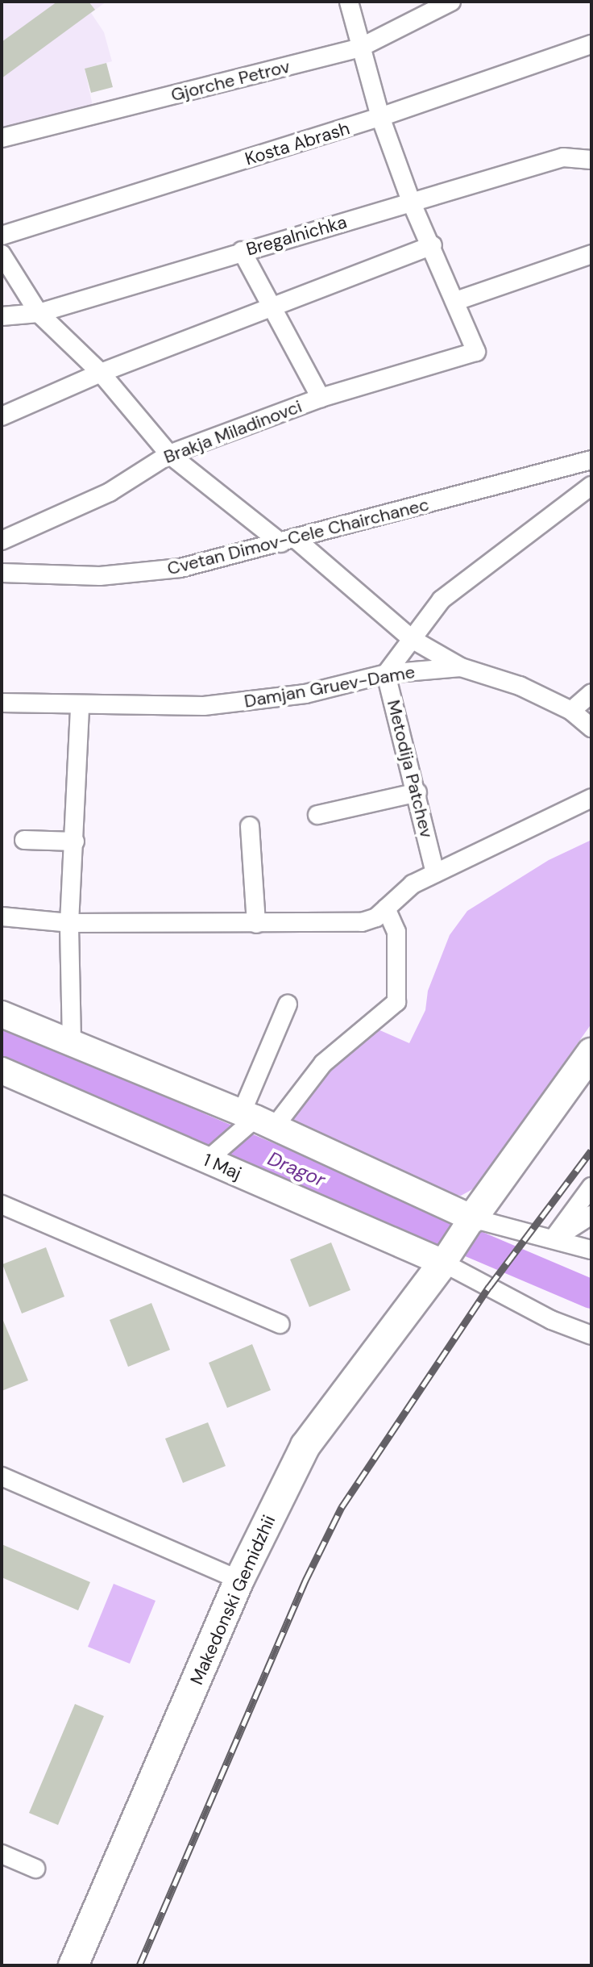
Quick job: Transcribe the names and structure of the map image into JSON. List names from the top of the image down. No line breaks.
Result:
{"streets":{"main road":["Makedonski Gemidzhii"],"street":["Gjorche Petrov","Kosta Abrash","Bregalnichka","Brakja Miladinovci","Cvetan Dimov-Cele Chairchanec","Damjan Gruev-Dame","Metodija Patchev","1 Maj"]},"crossings":[["Damjan Gruev-Dame","Metodija Patchev"],["1 Maj","Makedonski Gemidzhii"]],"water":["Dragor"]}
